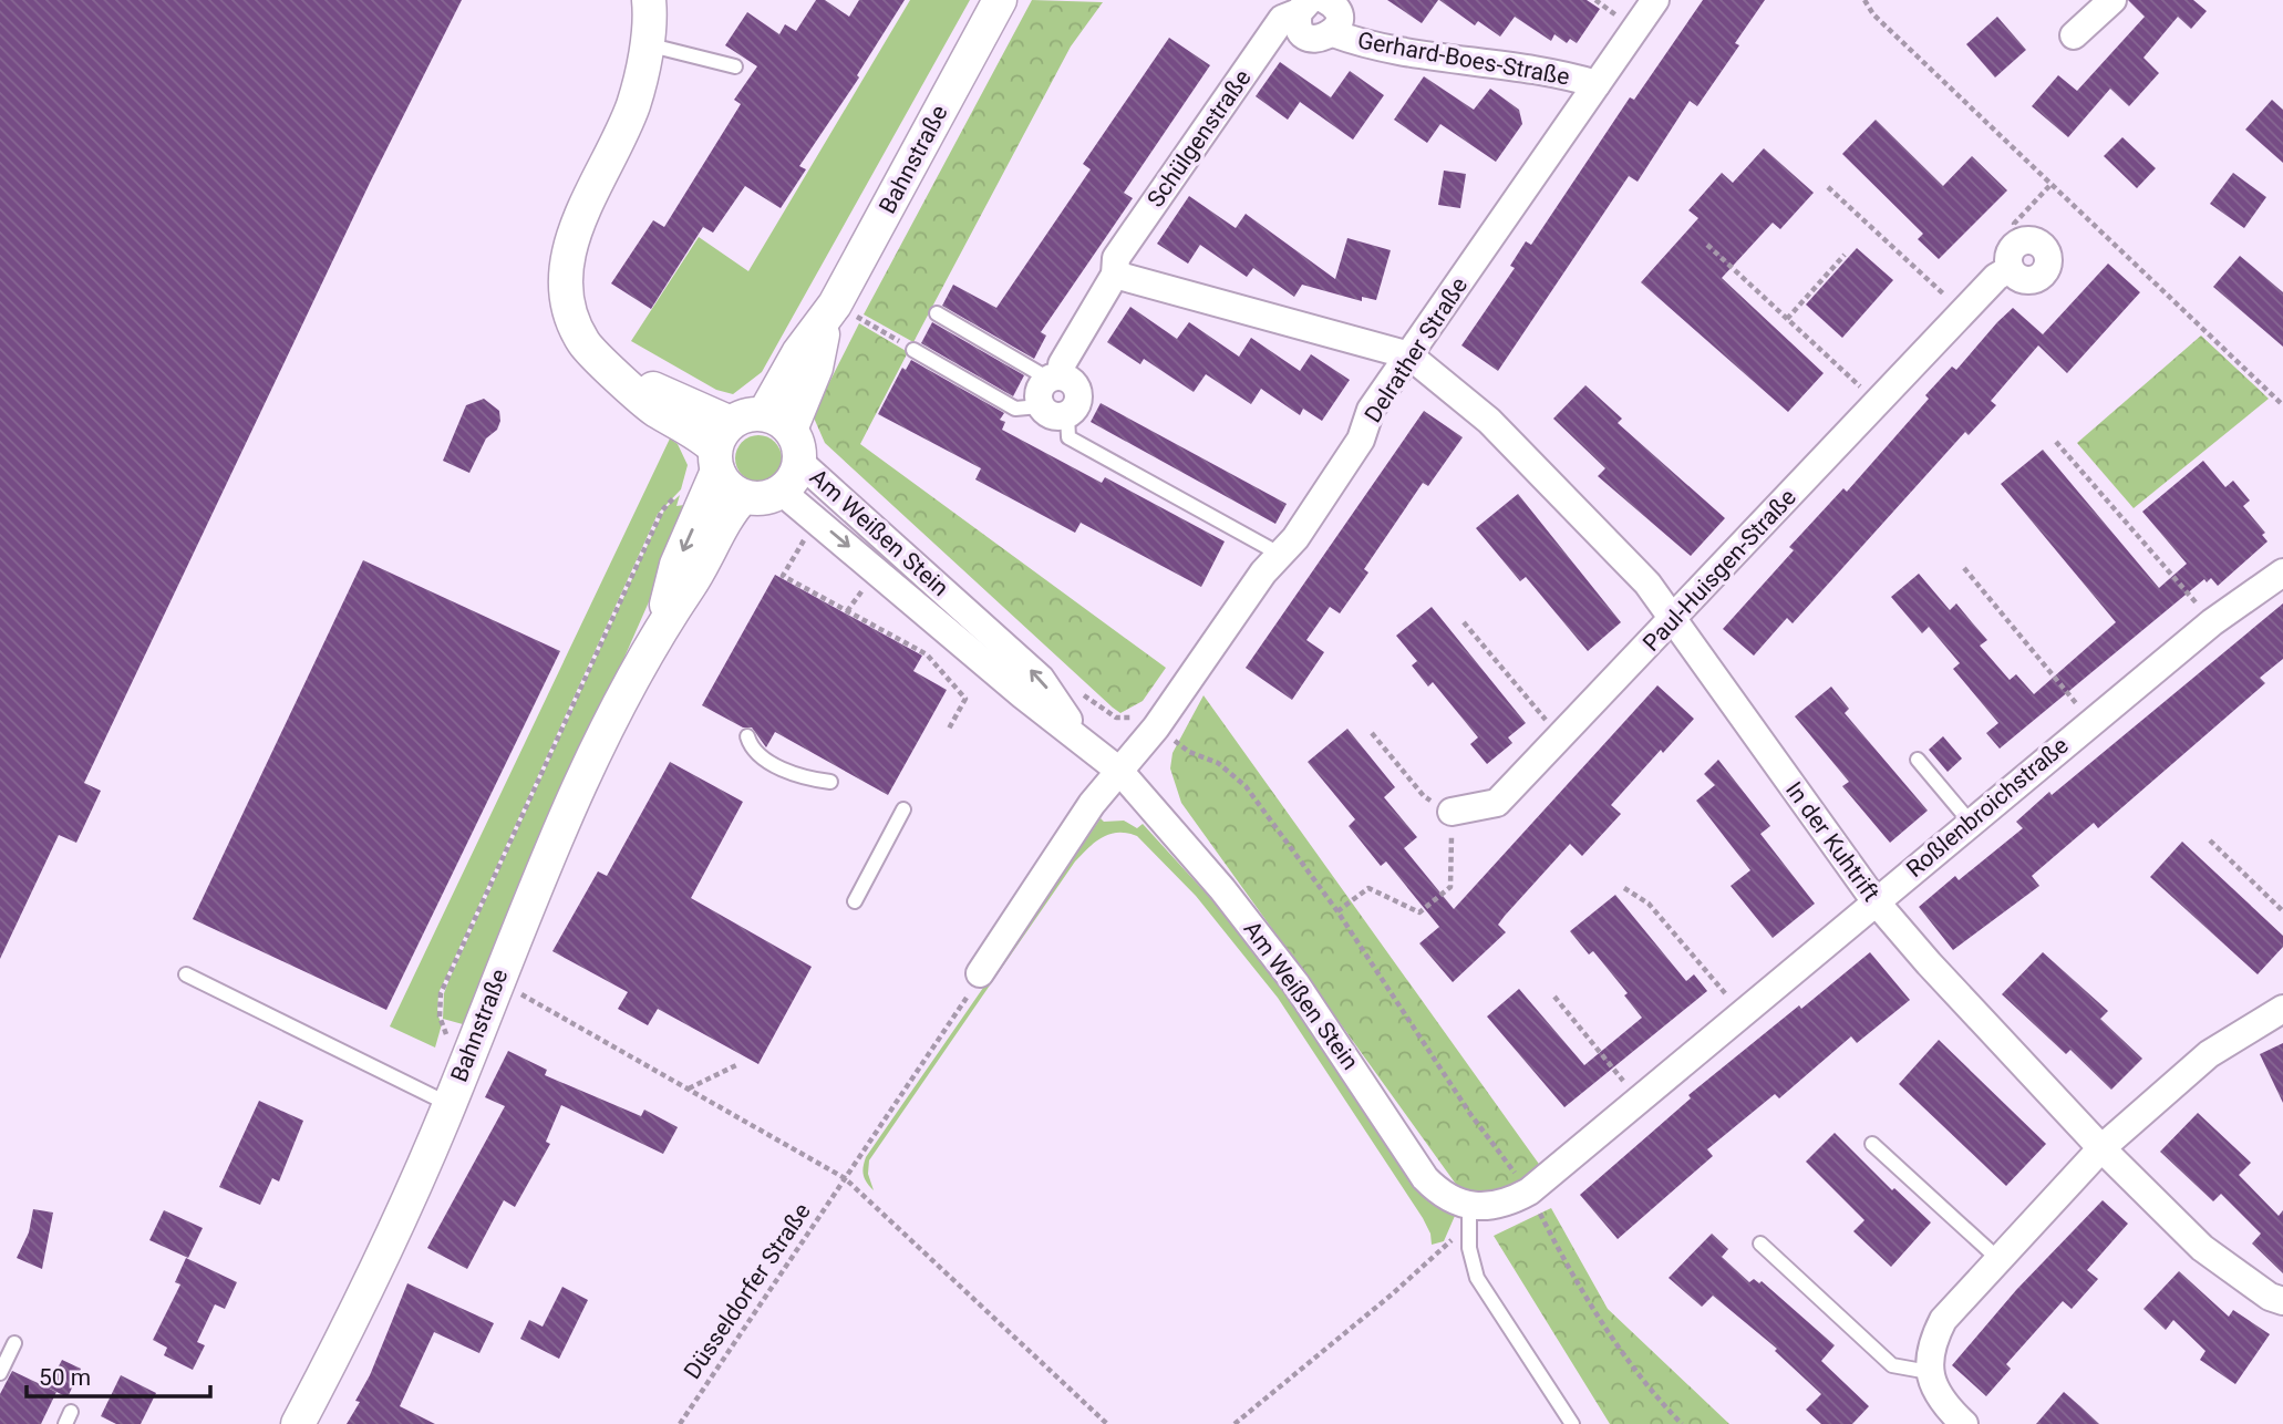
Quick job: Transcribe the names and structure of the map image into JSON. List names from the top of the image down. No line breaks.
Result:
{"streets":{"street":["Gerhard-Boes-Straße","Schülgenstraße","Bahnstraße","Delrather Straße","Am Weißen Stein","Paul-Huisgen-Straße","Roßlenbroichstraße","In der Kuhtrift"],"path":["Düsseldorfer Straße"]},"crossings":[["Gerhard-Boes-Straße","Schülgenstraße"],["Gerhard-Boes-Straße","Delrather Straße"],["Bahnstraße","Am Weißen Stein"],["Delrather Straße","Am Weißen Stein"],["Delrather Straße","In der Kuhtrift"],["Delrather Straße","Düsseldorfer Straße"],["Paul-Huisgen-Straße","In der Kuhtrift"],["Roßlenbroichstraße","In der Kuhtrift"]],"scale_bar":"50 m"}
